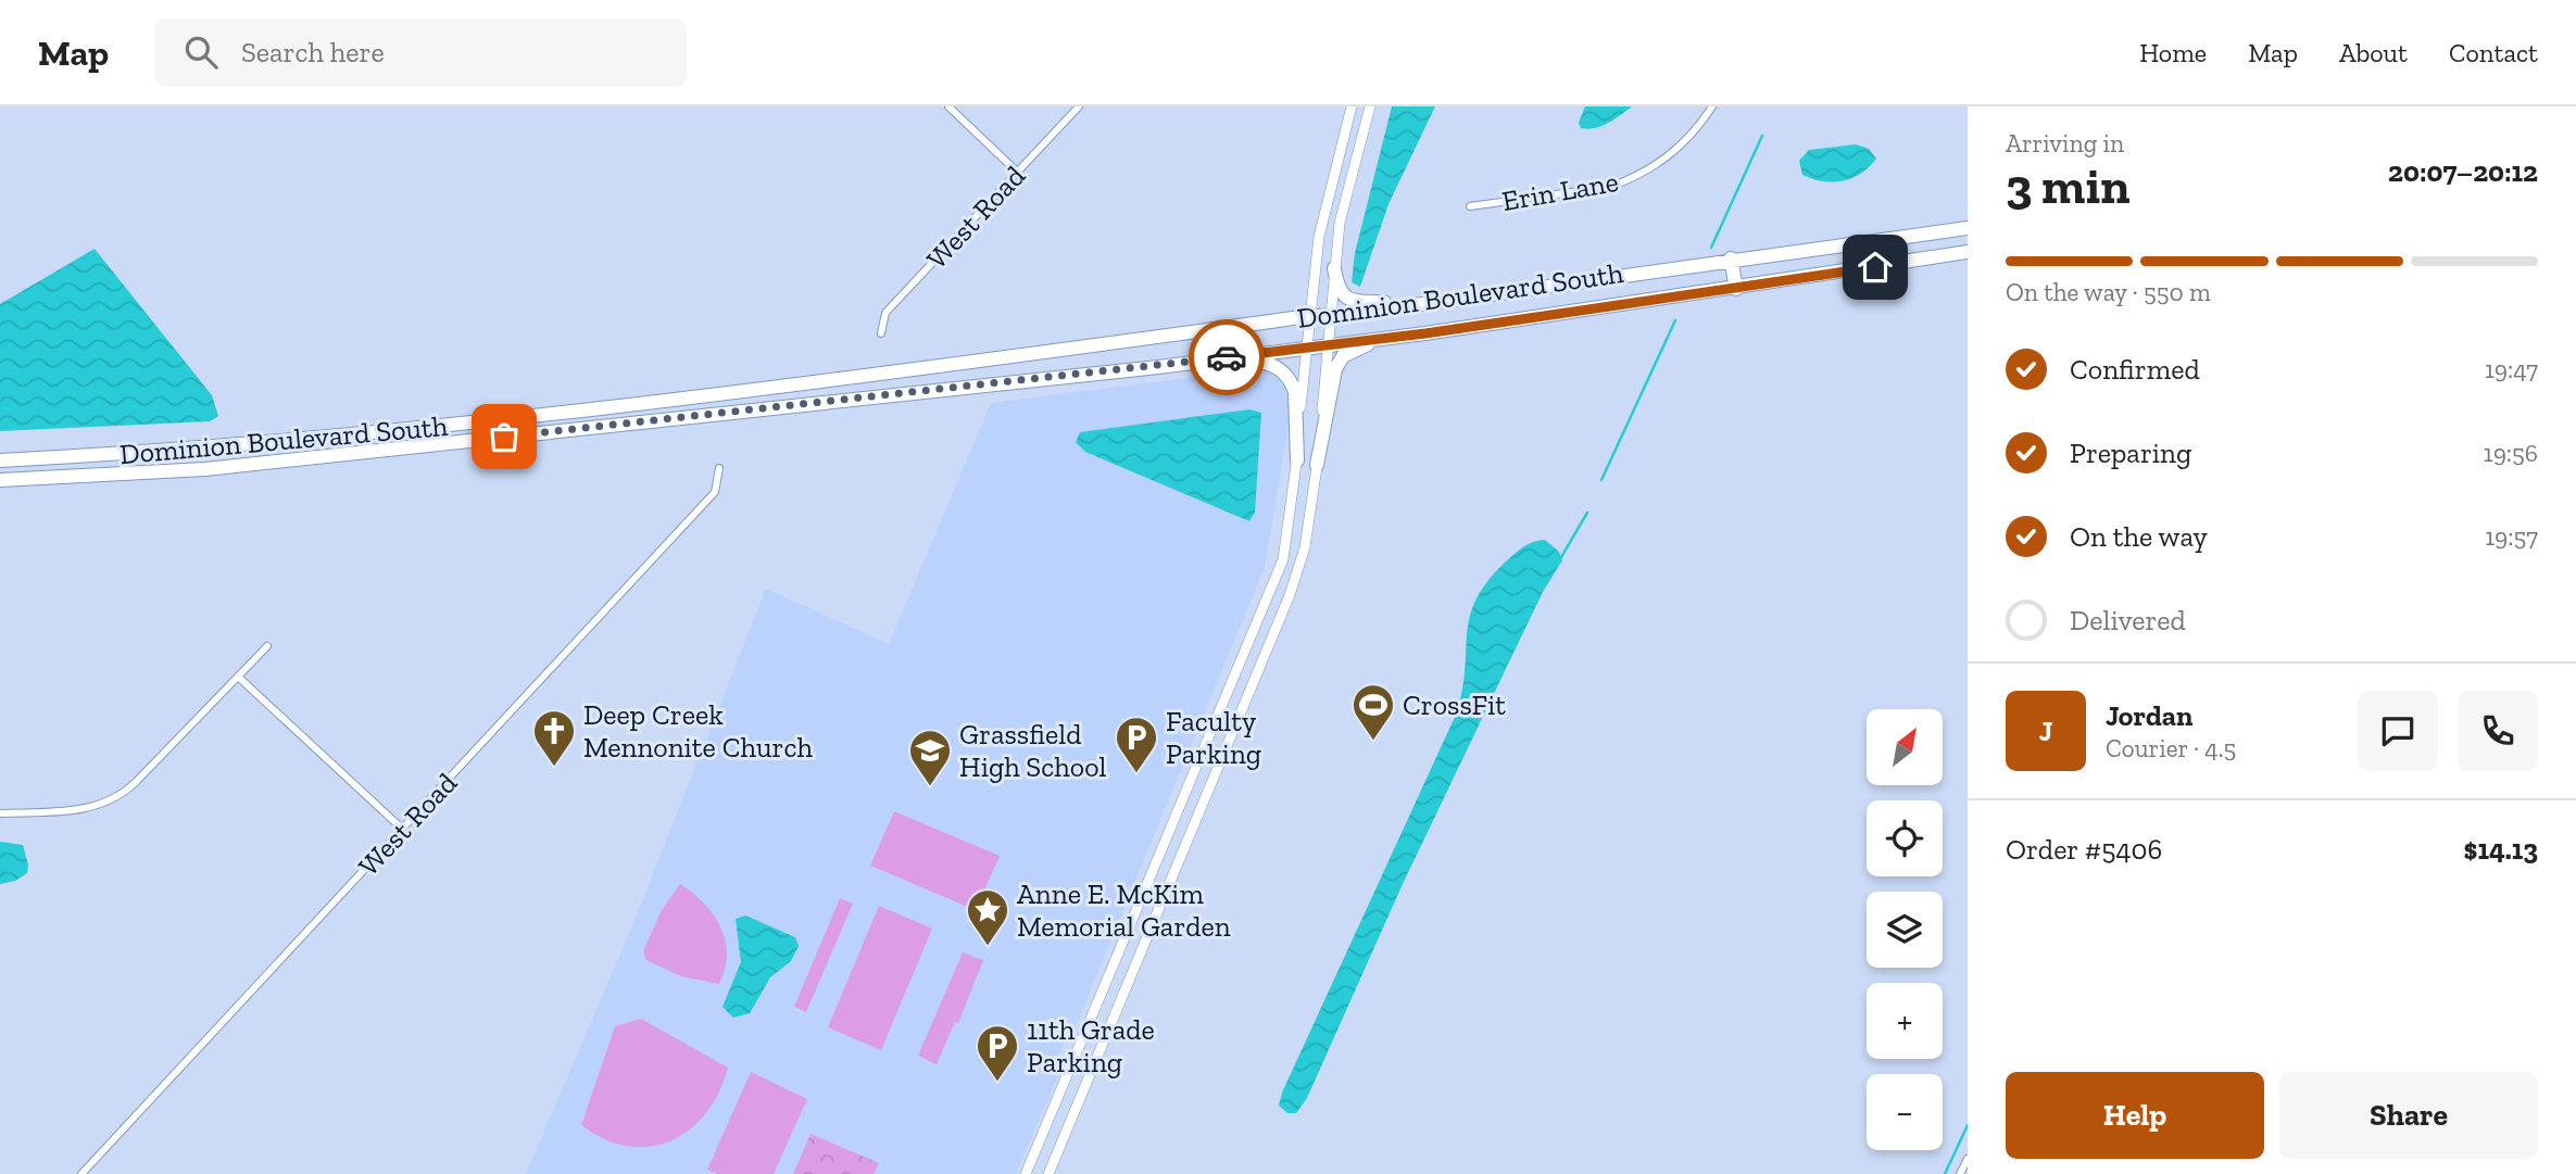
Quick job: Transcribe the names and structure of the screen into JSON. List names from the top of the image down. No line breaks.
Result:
{"streets":{"highway":["Dominion Boulevard South"],"street":["Erin Lane","West Road"]},"places":{"sports":["CrossFit"],"church":["Deep Creek Mennonite Church"],"parking":["Faculty Parking","11th Grade Parking"],"school or university":["Grassfield High School"],"place":["Anne E. McKim Memorial Garden"]},"north":"top right","page":{"header":"Map","search":"Search here","nav":["Home","Map","About","Contact"],"heading":["3 min","Arriving in","20:07–20:12"],"panel":["Jordan","Courier · 4.5","Order #5406","$14.13"],"bar":"On the way · 550 m","list":[["Confirmed","19:47"],["Preparing","19:56"],["On the way","19:57"],"Delivered"],"round":"J","map_buttons":["+","−"],"buttons":["Help","Share"]}}
